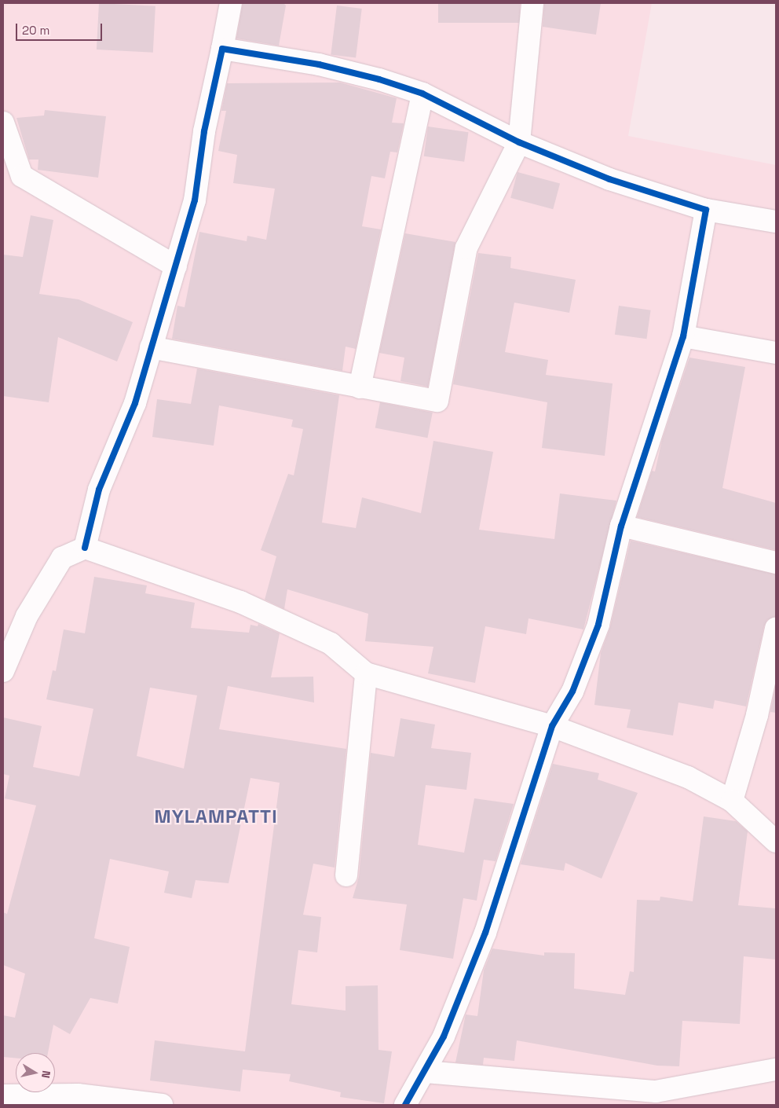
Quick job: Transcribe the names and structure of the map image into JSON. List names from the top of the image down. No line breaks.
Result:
{"districts":["MYLAMPATTI"],"scale_bar":"20 m","north":"right"}
